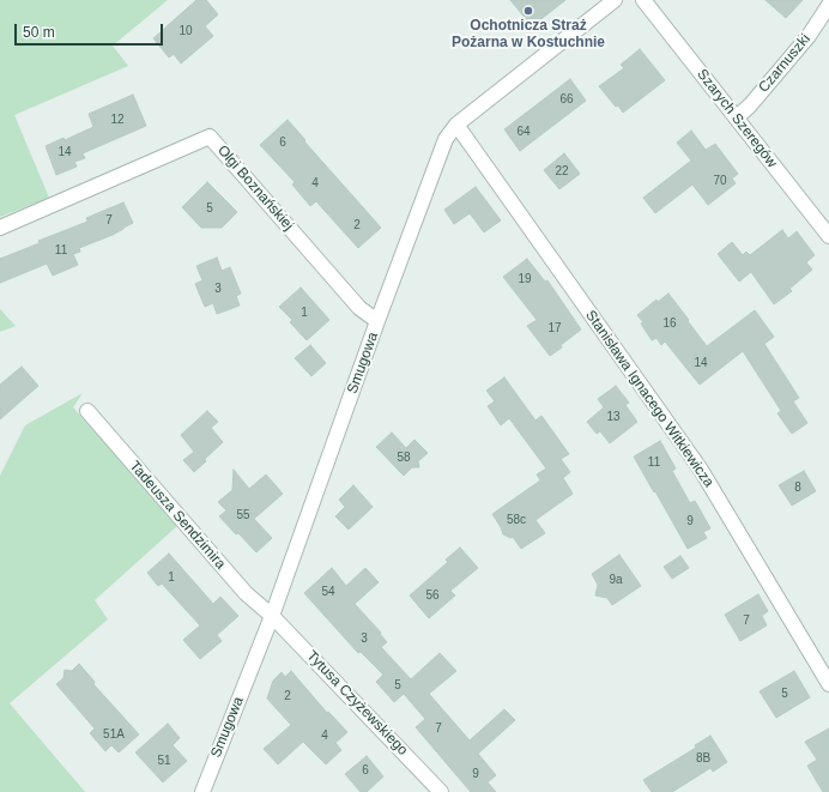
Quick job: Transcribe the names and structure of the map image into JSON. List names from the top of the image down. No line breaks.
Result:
{"streets":{"street":["Czarnuszki","Szarych Szeregów","Olgi Boznańskiej","Smugowa","Stanisława Ignacego Witkiewicza","Tadeusza Sendzimira","Tytusa Czyżewskiego"]},"crossings":[["Czarnuszki","Szarych Szeregów"],["Olgi Boznańskiej","Smugowa"],["Smugowa","Stanisława Ignacego Witkiewicza"],["Smugowa","Tadeusza Sendzimira"],["Smugowa","Tytusa Czyżewskiego"],["Tadeusza Sendzimira","Tytusa Czyżewskiego"]],"places":["Ochotnicza Straż Pożarna w Kostuchnie"],"house_numbers":["10","66","12","64","6","14","22","70","4","5","7","2","11","19","3","1","16","17","14","13","58","11","8","55","58c","9","1","9a","54","56","7","3","5","5","2","7","51A","4","8B","51","6","9"],"scale_bar":"50 m"}
